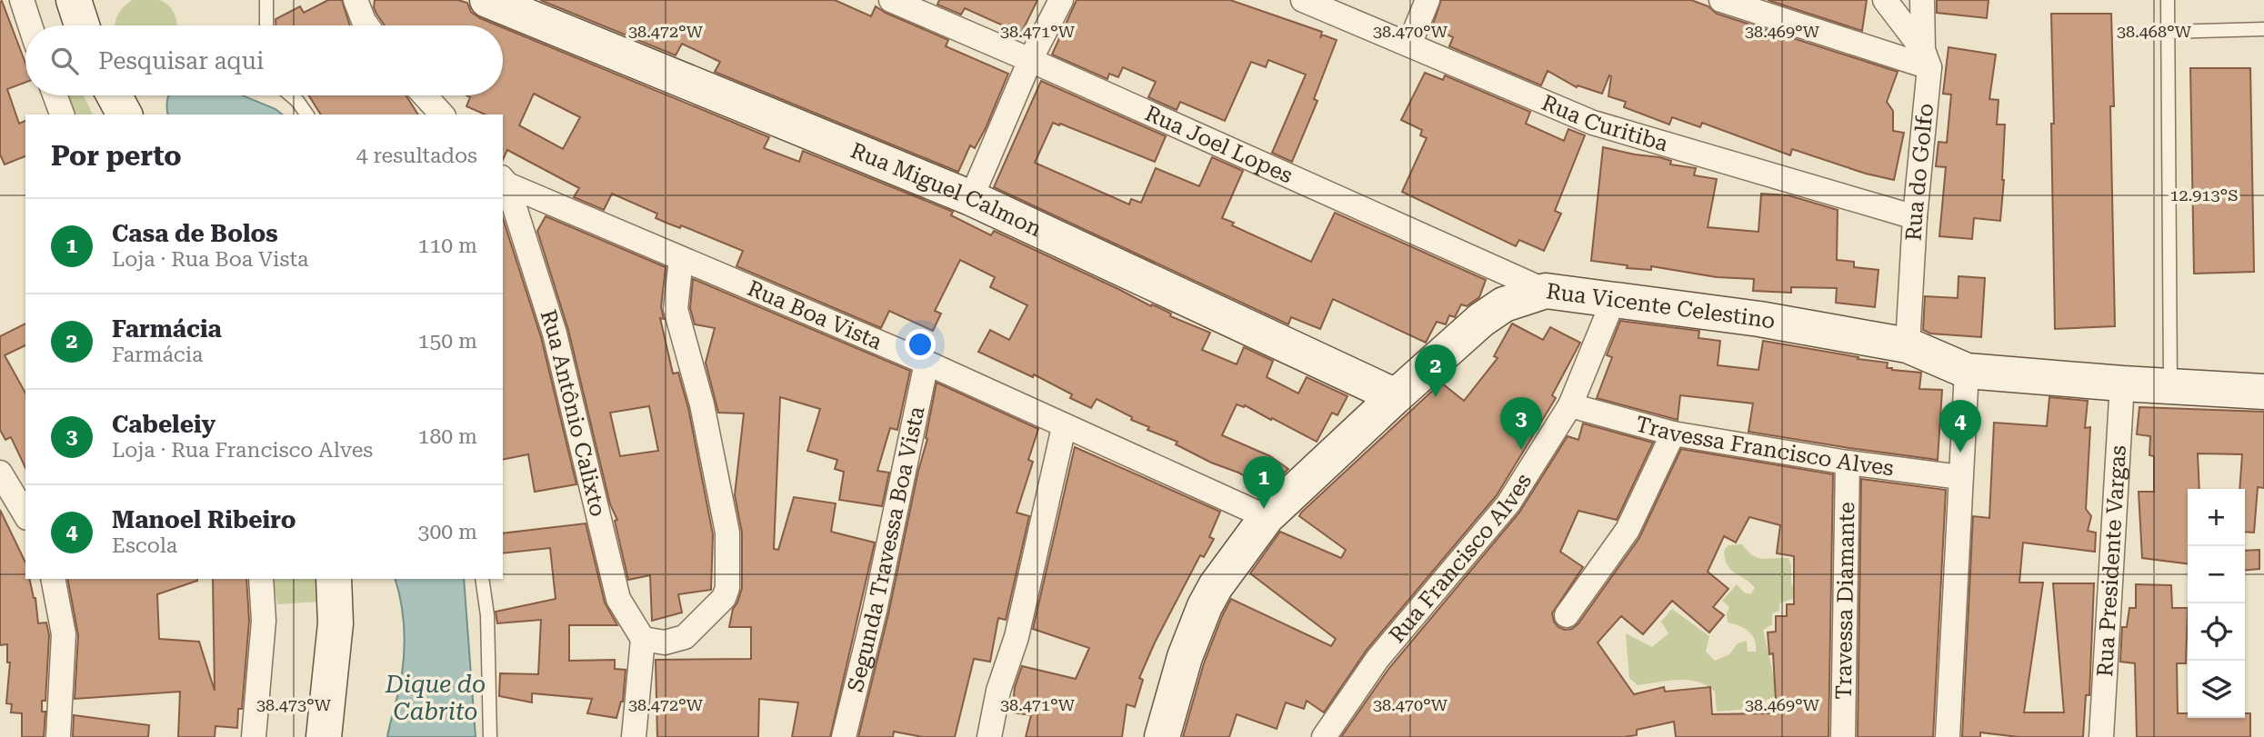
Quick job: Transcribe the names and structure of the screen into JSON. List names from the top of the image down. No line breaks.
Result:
{"streets":{"street":["Rua Curitiba","Rua Joel Lopes","Rua do Golfo","Rua Miguel Calmon","Rua Vicente Celestino","Rua Boa Vista","Rua Antônio Calixto","Travessa Francisco Alves","Segunda Travessa Boa Vista","Rua Francisco Alves","Rua Presidente Vargas","Travessa Diamante"]},"crossings":[["Rua Curitiba","Rua do Golfo"],["Rua Joel Lopes","Rua Vicente Celestino"],["Rua do Golfo","Rua Vicente Celestino"],["Rua Miguel Calmon","Rua Vicente Celestino"],["Rua Vicente Celestino","Rua Boa Vista"],["Rua Vicente Celestino","Rua Francisco Alves"],["Rua Vicente Celestino","Rua Presidente Vargas"],["Rua Boa Vista","Rua Antônio Calixto"],["Rua Boa Vista","Segunda Travessa Boa Vista"],["Travessa Francisco Alves","Rua Francisco Alves"],["Travessa Francisco Alves","Travessa Diamante"]],"water":["Dique do Cabrito"],"page":{"search":"Pesquisar aqui","heading":["Por perto","4 resultados"],"list":[{"mark":"1","name":"Casa de Bolos","note":"Loja · Rua Boa Vista","value":"110 m"},{"mark":"2","name":"Farmácia","note":"Farmácia","value":"150 m"},{"mark":"3","name":"Cabeleiy","note":"Loja · Rua Francisco Alves","value":"180 m"},{"mark":"4","name":"Manoel Ribeiro","note":"Escola","value":"300 m"}],"pins":["2","3","4","1"],"map_buttons":["+","−"]},"coordinates":["38.472°W","38.471°W","38.470°W","38.469°W","38.468°W","12.913°S","38.473°W"]}
